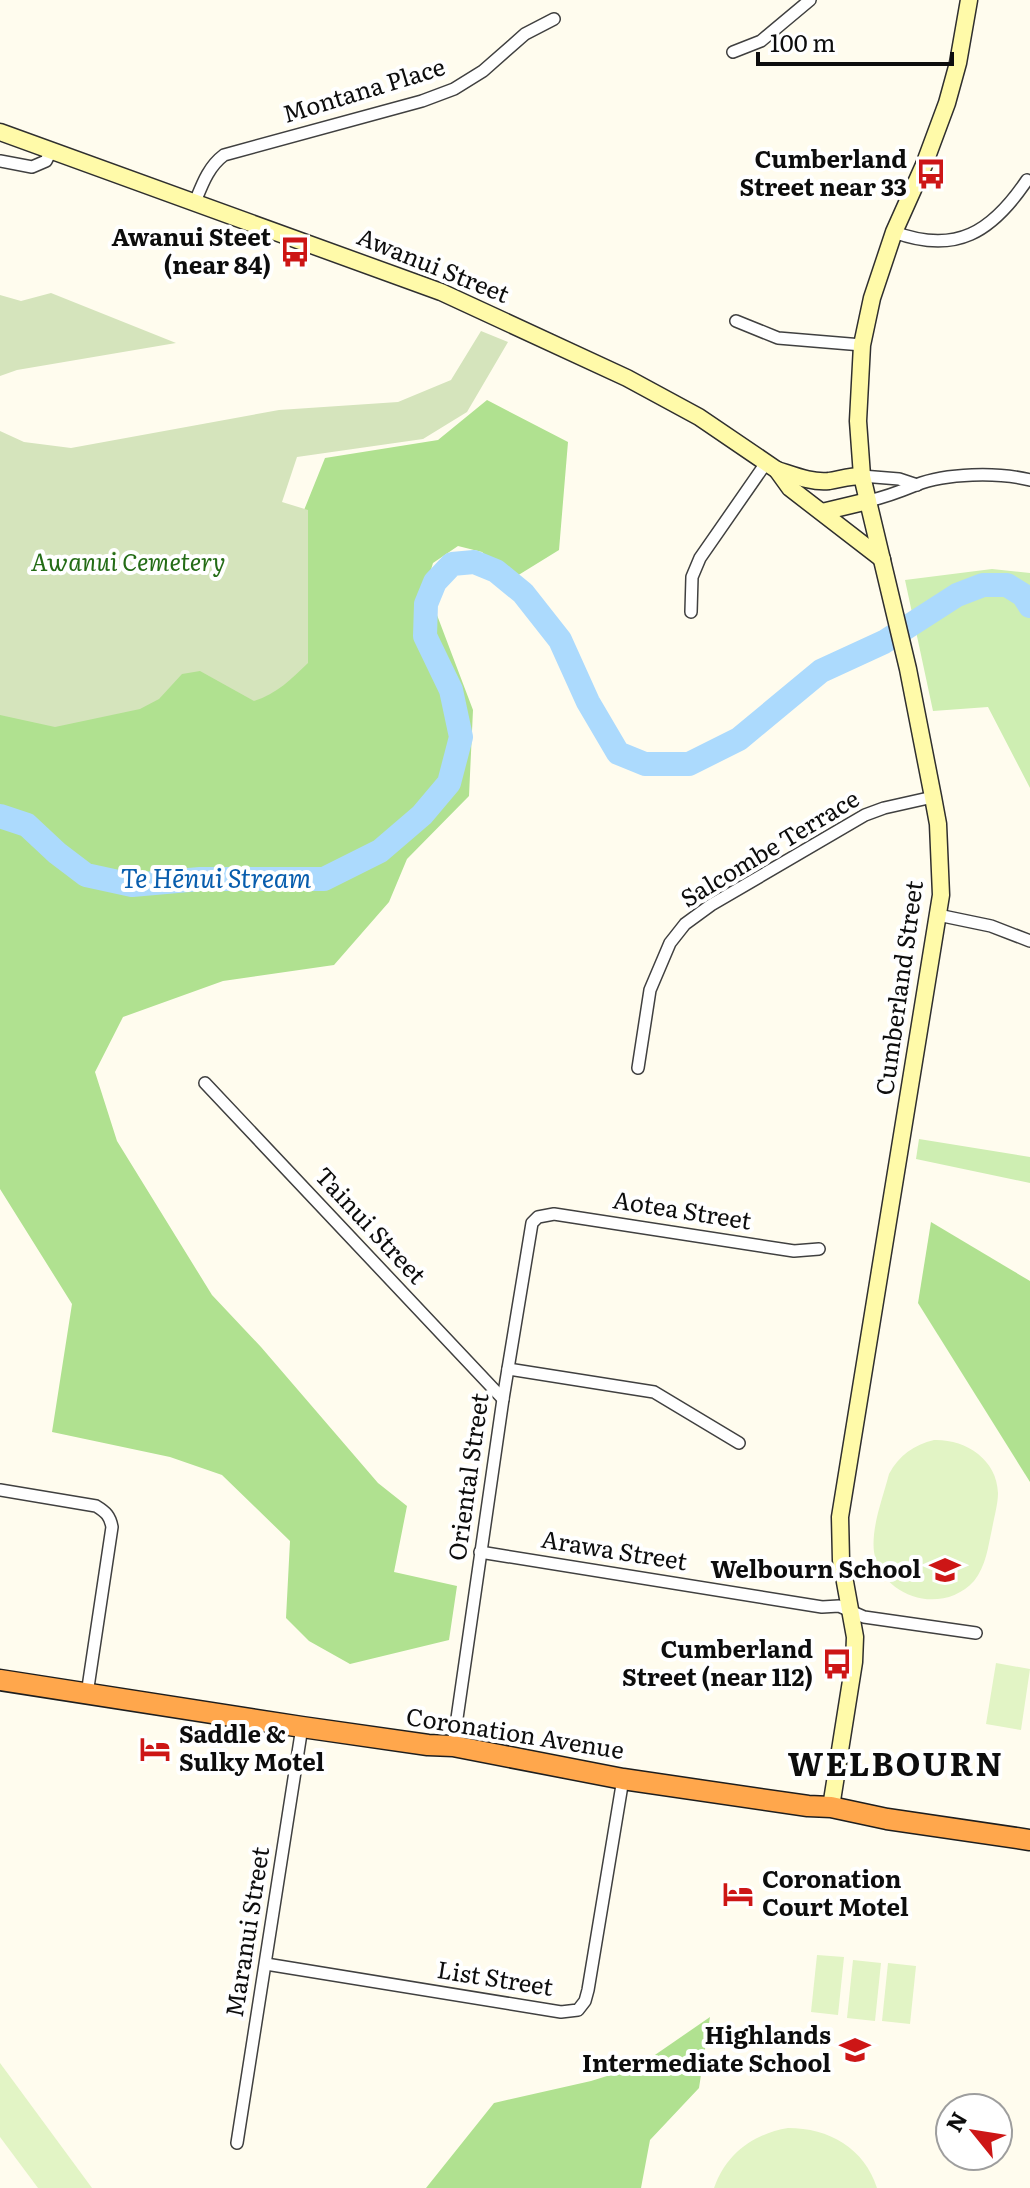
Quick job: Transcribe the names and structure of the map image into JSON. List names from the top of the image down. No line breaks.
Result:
{"streets":{"highway":["Coronation Avenue"],"main road":["Awanui Street","Cumberland Street"],"street":["Montana Place","Salcombe Terrace","Aotea Street","Tainui Street","Oriental Street","Arawa Street","Maranui Street","List Street"]},"crossings":[["Montana Place","Awanui Street"],["Awanui Street","Cumberland Street"],["Salcombe Terrace","Cumberland Street"],["Cumberland Street","Arawa Street"],["Cumberland Street","Coronation Avenue"],["Aotea Street","Oriental Street"],["Tainui Street","Oriental Street"],["Oriental Street","Arawa Street"],["Oriental Street","Coronation Avenue"],["Coronation Avenue","Maranui Street"],["Coronation Avenue","List Street"],["Maranui Street","List Street"]],"districts":["WELBOURN"],"water":["Te Hēnui Stream"],"parks":["Awanui Cemetery"],"places":{"bus stop":["Cumberland Street near 33","Awanui Steet (near 84)","Cumberland Street (near 112)"],"school or university":["Welbourn School","Highlands Intermediate School"],"hotel":["Saddle & Sulky Motel","Coronation Court Motel"]},"scale_bar":"100 m","north":"top left"}
